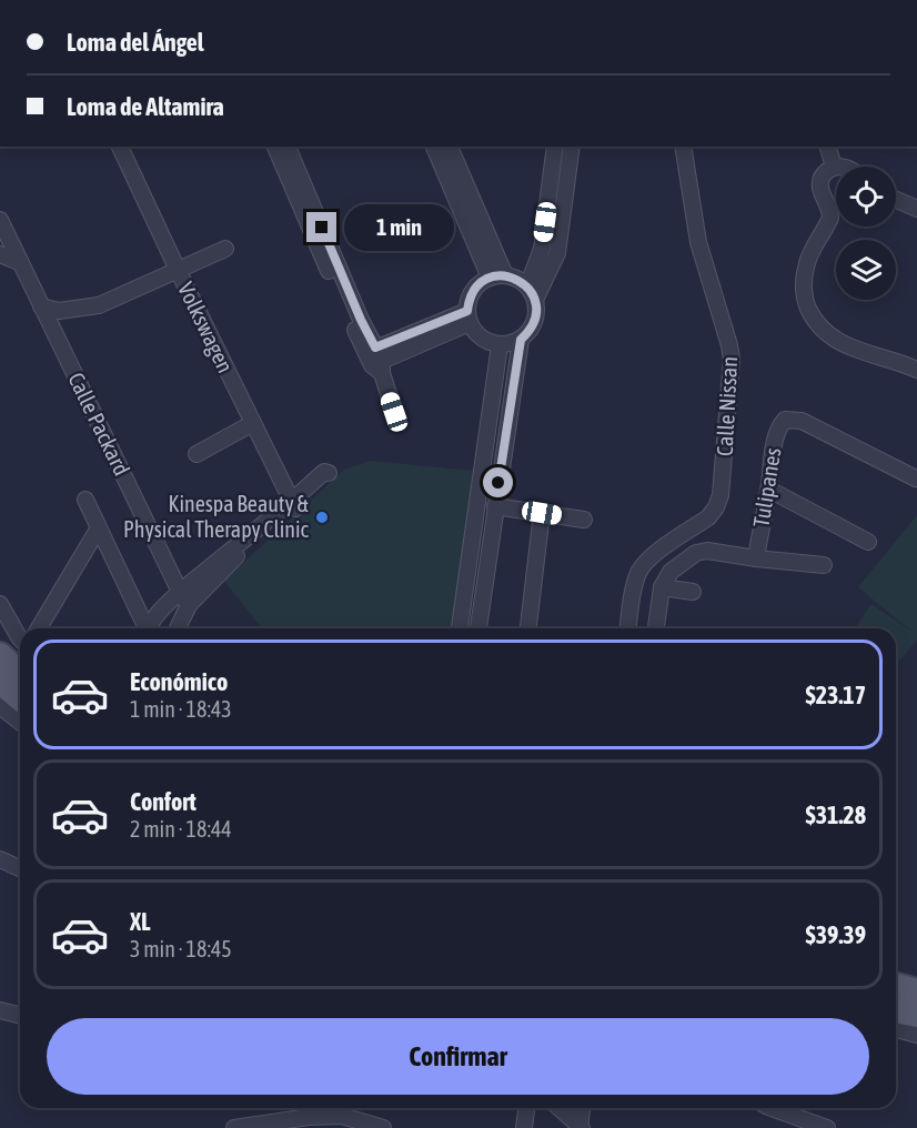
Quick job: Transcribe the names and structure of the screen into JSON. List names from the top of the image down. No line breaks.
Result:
{"streets":{"street":["Volkswagen","Calle Nissan","Calle Packard","Tulipanes"]},"crossings":[["Volkswagen","Calle Packard"]],"places":["Kinespa Beauty & Physical Therapy Clinic"],"page":{"banner":["Loma del Ángel","Loma de Altamira"],"bubble":"1 min","list":[{"name":"Económico","note":"1 min · 18:43","value":"$23.17"},{"name":"Confort","note":"2 min · 18:44","value":"$31.28"},{"name":"XL","note":"3 min · 18:45","value":"$39.39"}],"buttons":"Confirmar"}}
